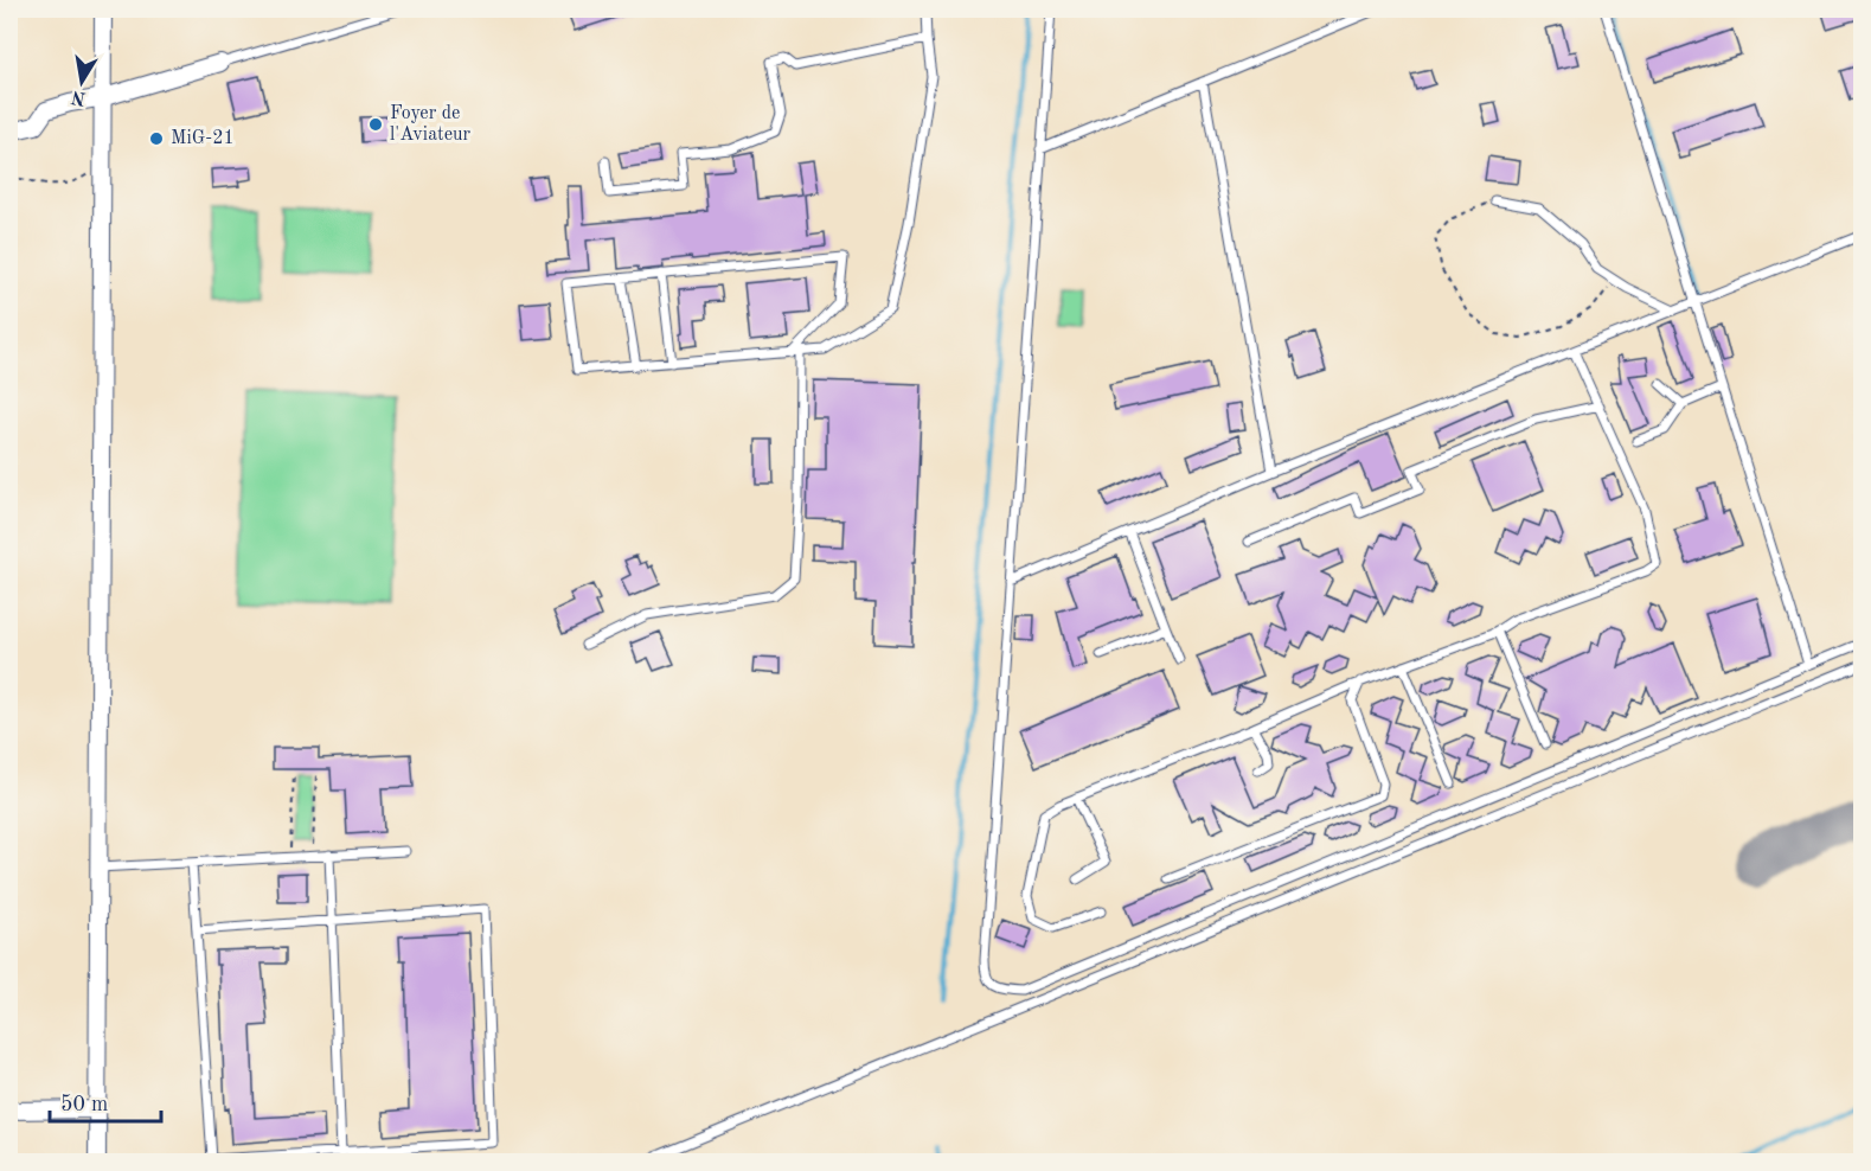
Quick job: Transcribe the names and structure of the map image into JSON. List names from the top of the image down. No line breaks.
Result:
{"places":["Foyer de l'Aviateur","MiG-21"],"scale_bar":"50 m","north":"bottom"}
